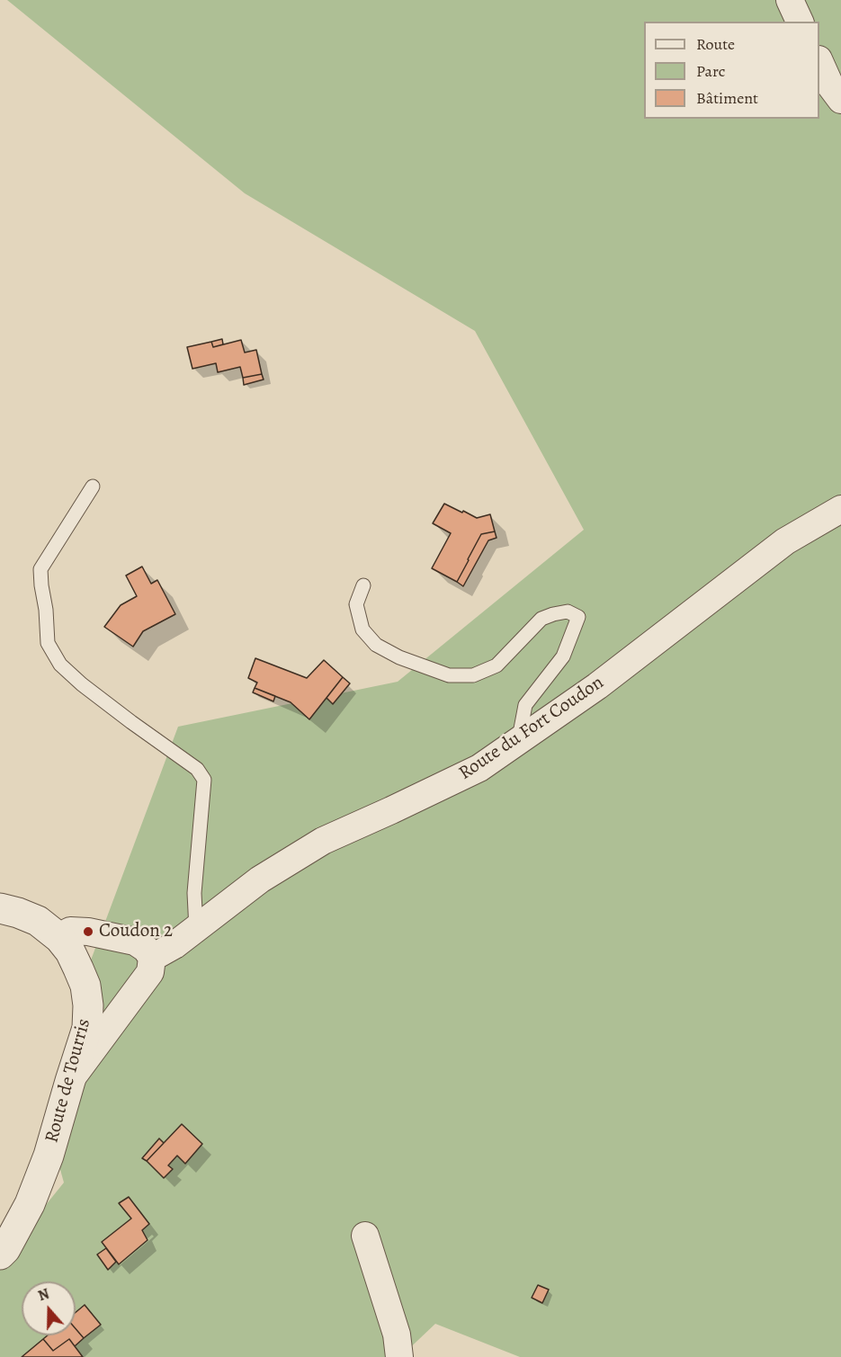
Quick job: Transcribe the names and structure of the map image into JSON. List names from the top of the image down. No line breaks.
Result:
{"streets":{"street":["Route du Fort Coudon","Route de Tourris"]},"places":["Coudon 2"],"legend":["Route","Parc","Bâtiment"],"north":"top"}
